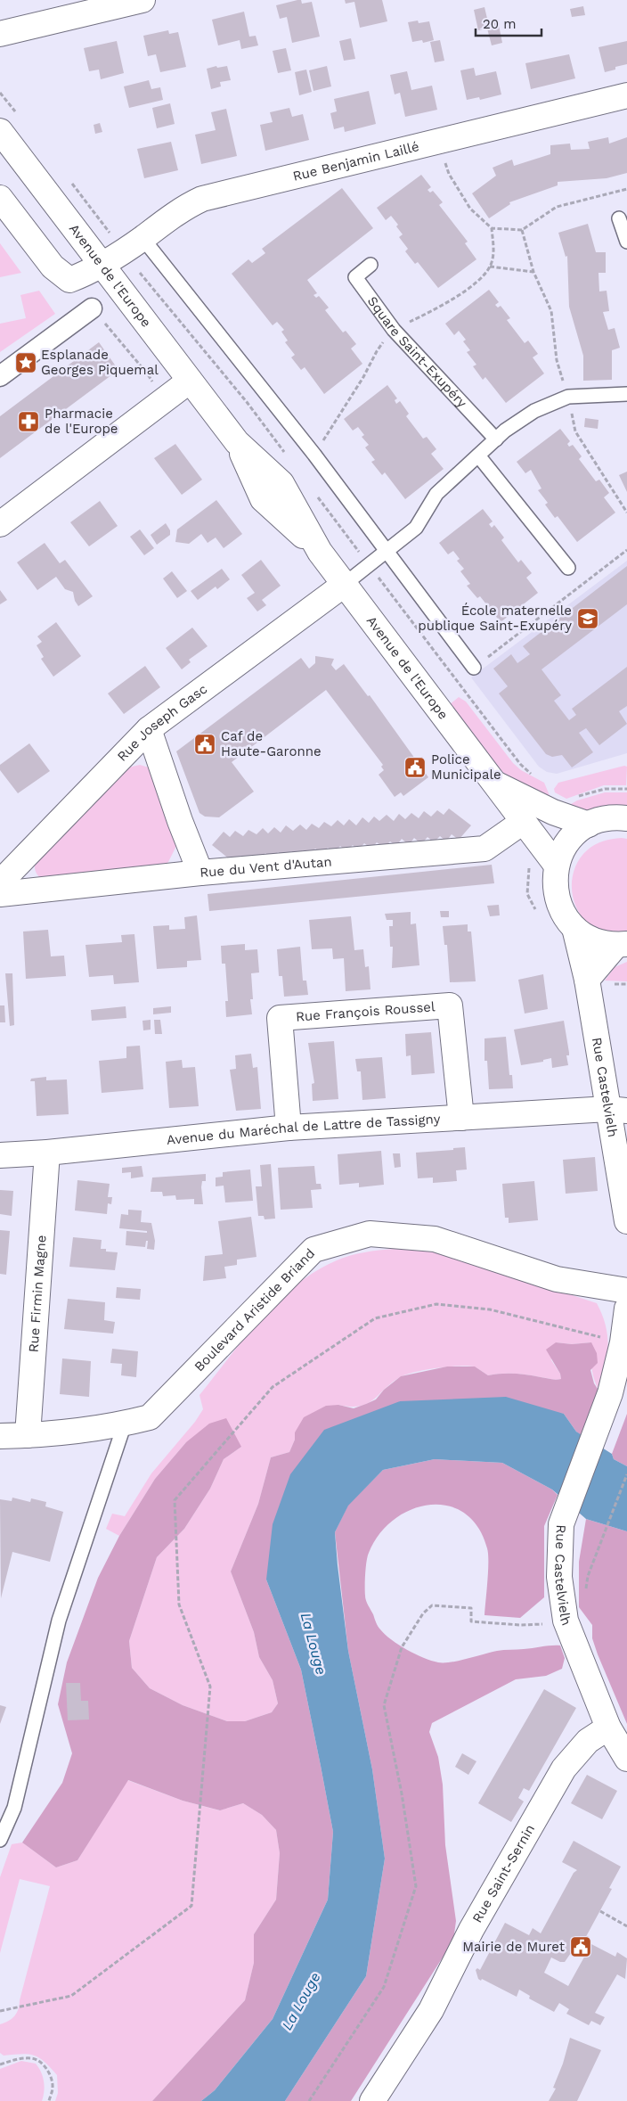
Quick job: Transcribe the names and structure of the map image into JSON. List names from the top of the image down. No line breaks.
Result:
{"streets":{"street":["Rue Benjamin Laillé","Avenue de l'Europe","Rue Joseph Gasc","Rue du Vent d'Autan","Rue François Roussel","Rue Castelvielh","Avenue du Maréchal de Lattre de Tassigny","Rue Firmin Magne","Boulevard Aristide Briand","Rue Saint-Sernin"],"lane":["Square Saint-Exupéry"]},"crossings":[["Rue Benjamin Laillé","Avenue de l'Europe"],["Avenue de l'Europe","Rue Joseph Gasc"],["Avenue de l'Europe","Rue du Vent d'Autan"],["Rue François Roussel","Avenue du Maréchal de Lattre de Tassigny"],["Rue Castelvielh","Avenue du Maréchal de Lattre de Tassigny"],["Rue Castelvielh","Rue Saint-Sernin"],["Avenue du Maréchal de Lattre de Tassigny","Rue Firmin Magne"],["Rue Firmin Magne","Boulevard Aristide Briand"]],"water":["La Louge"],"places":{"place":["Esplanade Georges Piquemal"],"pharmacy":["Pharmacie de l'Europe"],"school or university":["École maternelle publique Saint-Exupéry"],"public building":["Caf de Haute-Garonne","Police Municipale","Mairie de Muret"]},"scale_bar":"20 m"}
